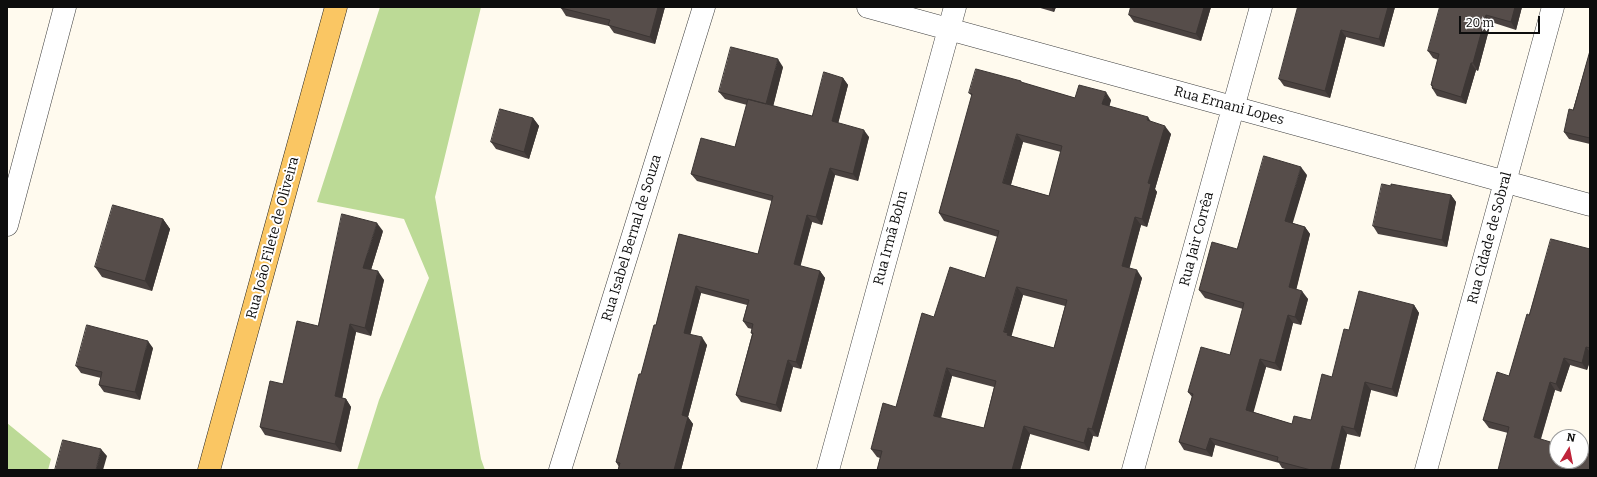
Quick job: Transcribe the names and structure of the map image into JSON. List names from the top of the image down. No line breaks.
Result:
{"streets":{"main road":["Rua João Filete de Oliveira"],"street":["Rua Ernani Lopes","Rua Isabel Bernal de Souza","Rua Irmã Bohn","Rua Cidade de Sobral","Rua Jair Corrêa"]},"crossings":[["Rua Ernani Lopes","Rua Irmã Bohn"],["Rua Ernani Lopes","Rua Cidade de Sobral"],["Rua Ernani Lopes","Rua Jair Corrêa"]],"scale_bar":"20 m","north":"top"}
